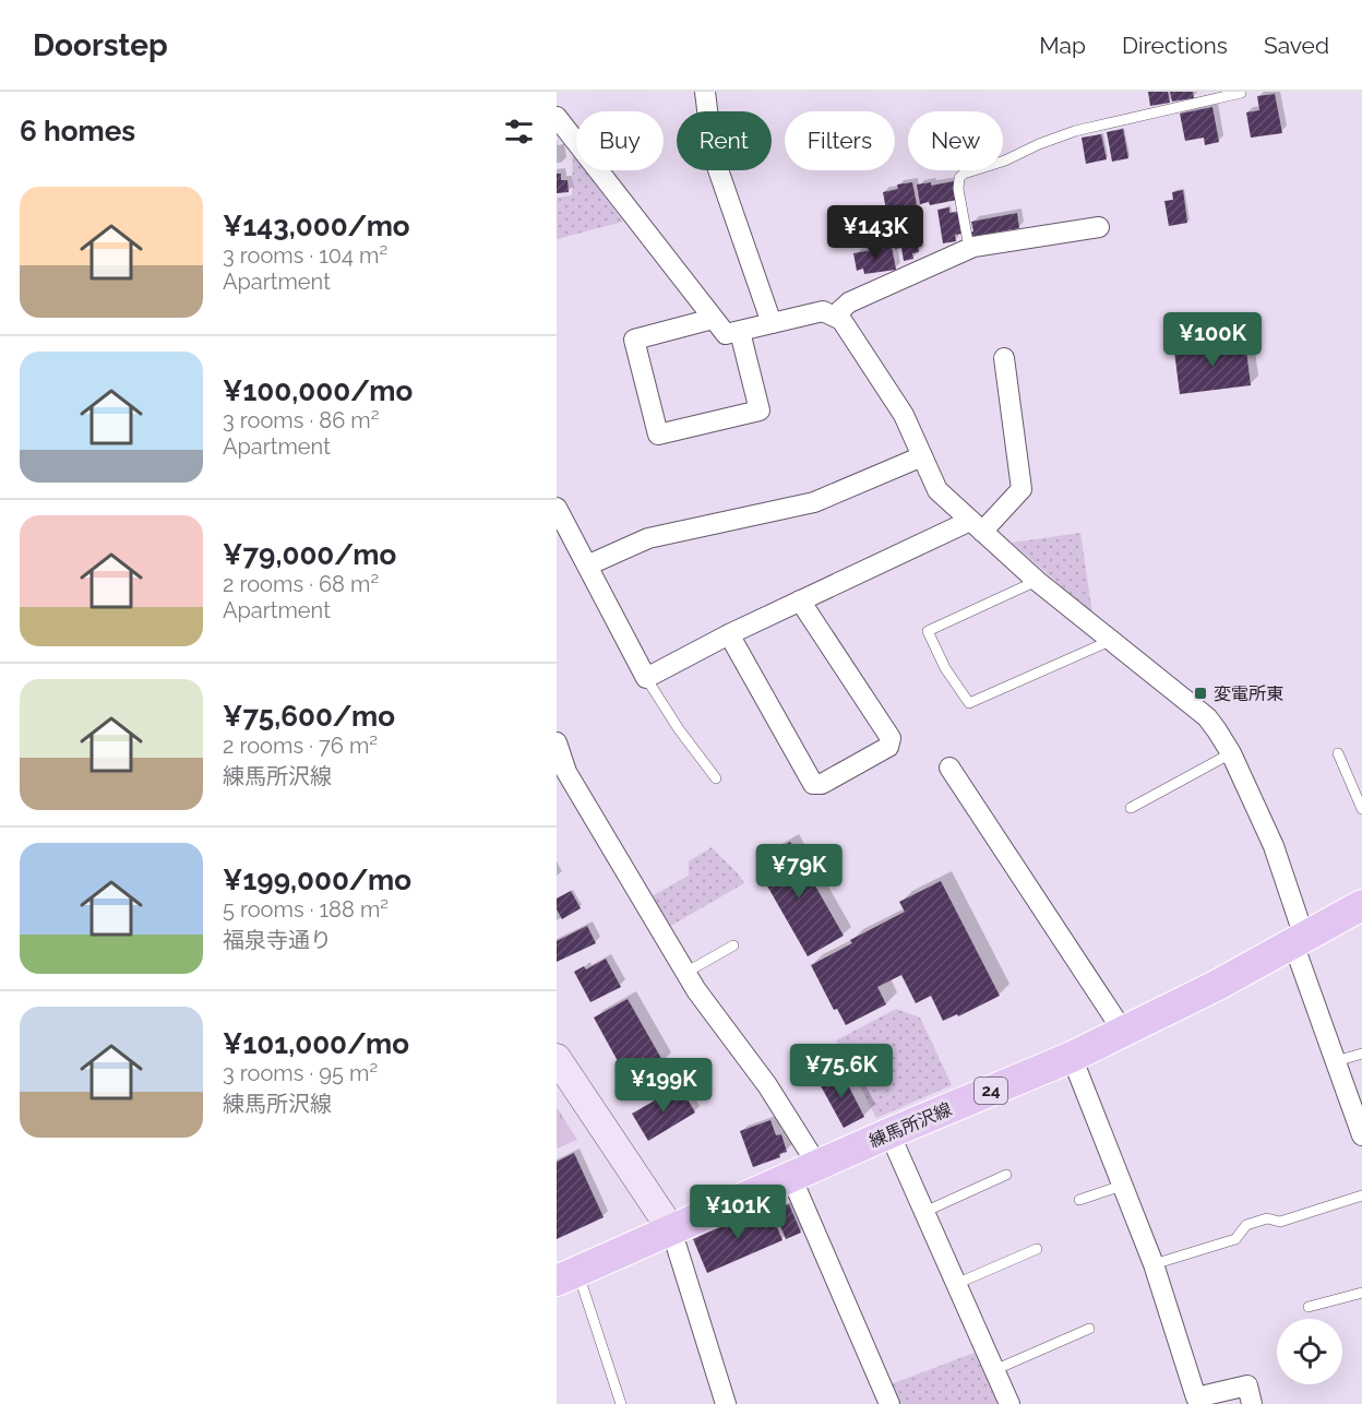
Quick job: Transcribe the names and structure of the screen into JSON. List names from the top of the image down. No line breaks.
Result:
{"streets":{"main road":["24","練馬所沢線"]},"places":{"transit":["変電所東"]},"page":{"header":"Doorstep","nav":["Map","Directions","Saved"],"heading":"6 homes","chip":["Buy","Rent","Filters","New"],"list":[{"name":"¥143,000/mo","note":"3 rooms · 104 m² · Apartment"},{"name":"¥100,000/mo","note":"3 rooms · 86 m² · Apartment"},{"name":"¥79,000/mo","note":"2 rooms · 68 m² · Apartment"},{"name":"¥75,600/mo","note":"2 rooms · 76 m² · 練馬所沢線"},{"name":"¥199,000/mo","note":"5 rooms · 188 m² · 福泉寺通り"},{"name":"¥101,000/mo","note":"3 rooms · 95 m² · 練馬所沢線"}],"price":["¥143K","¥100K","¥79K","¥75.6K","¥199K","¥101K"]}}
